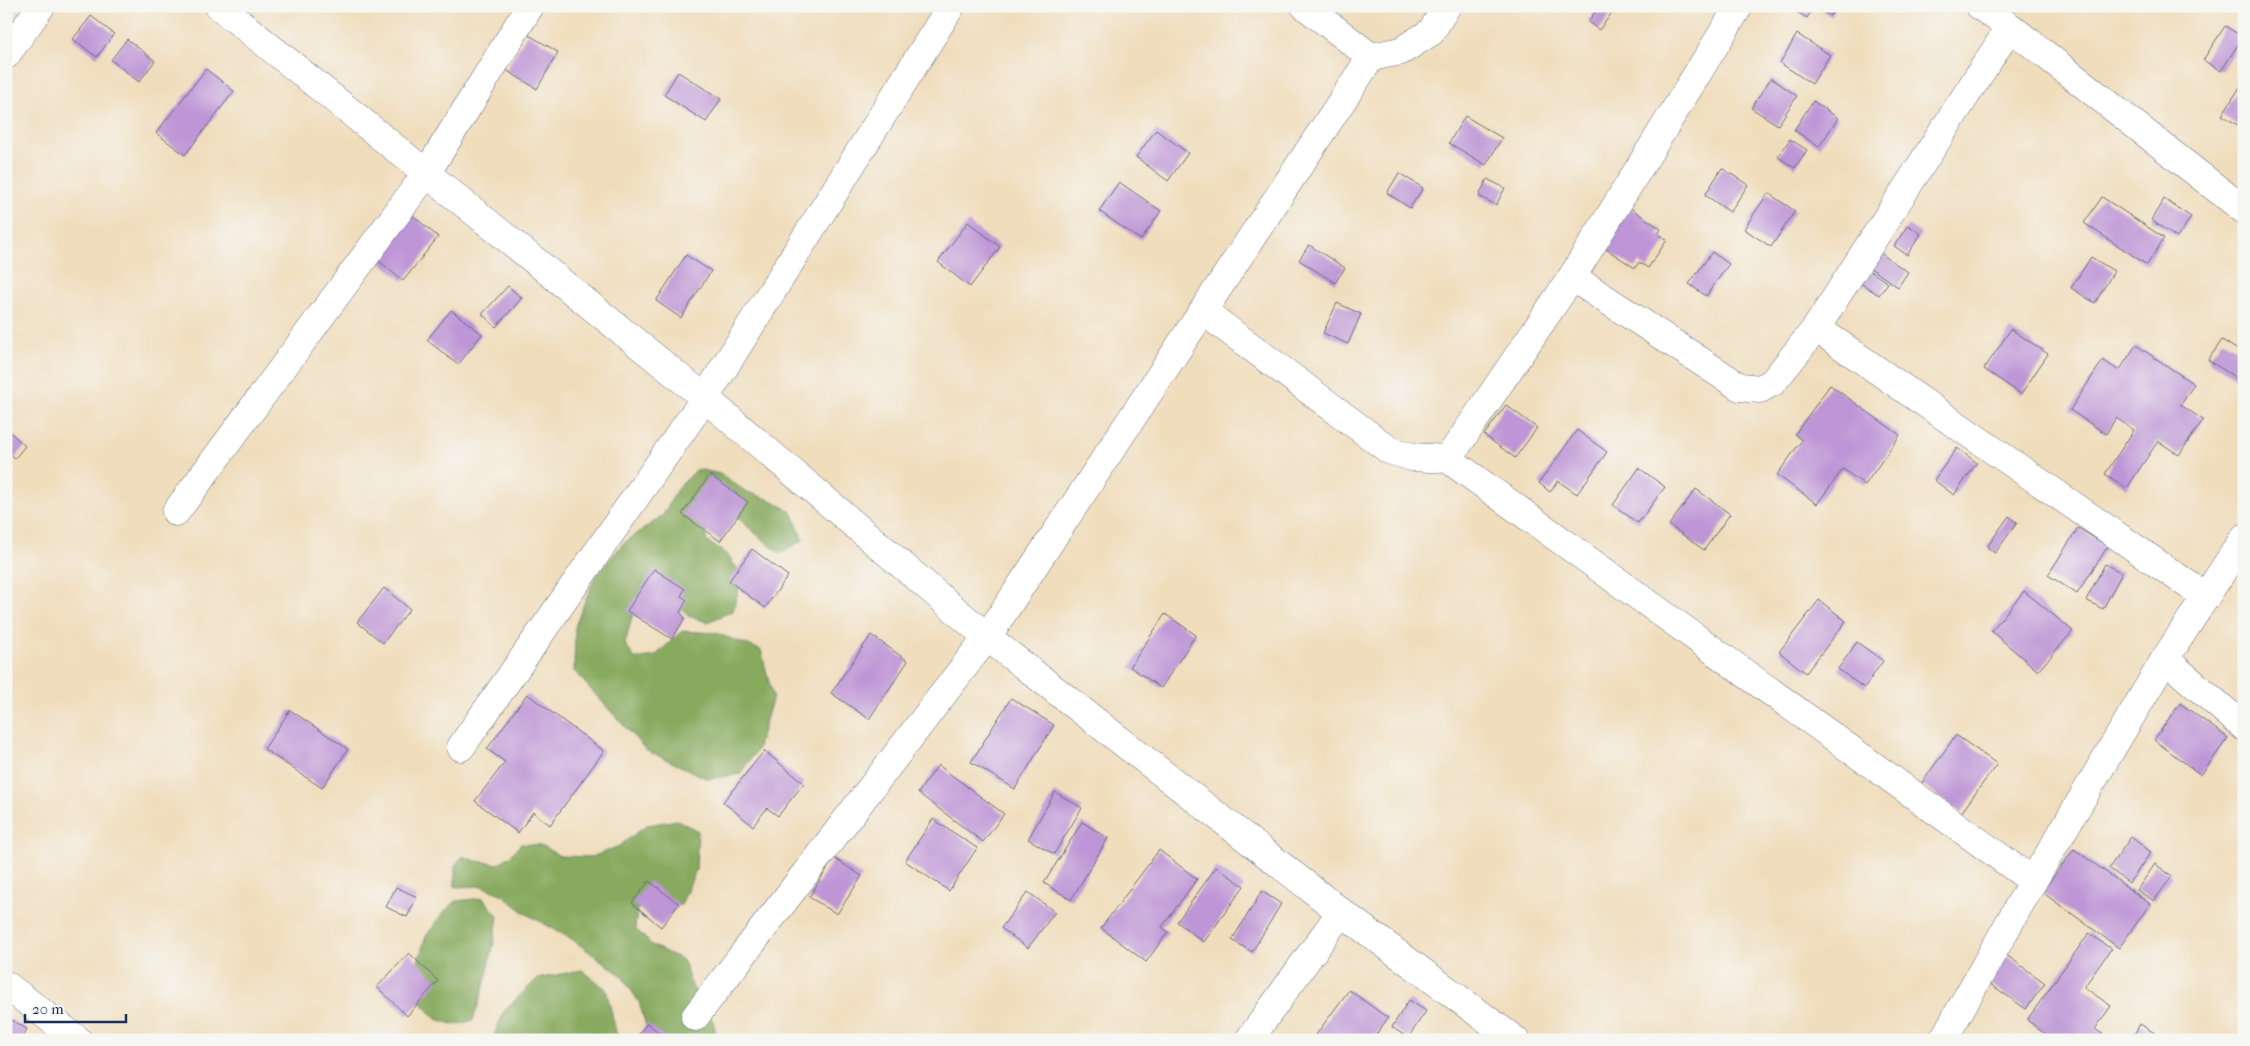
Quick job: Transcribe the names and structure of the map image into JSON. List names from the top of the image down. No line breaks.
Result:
{"scale_bar":"20 m"}
